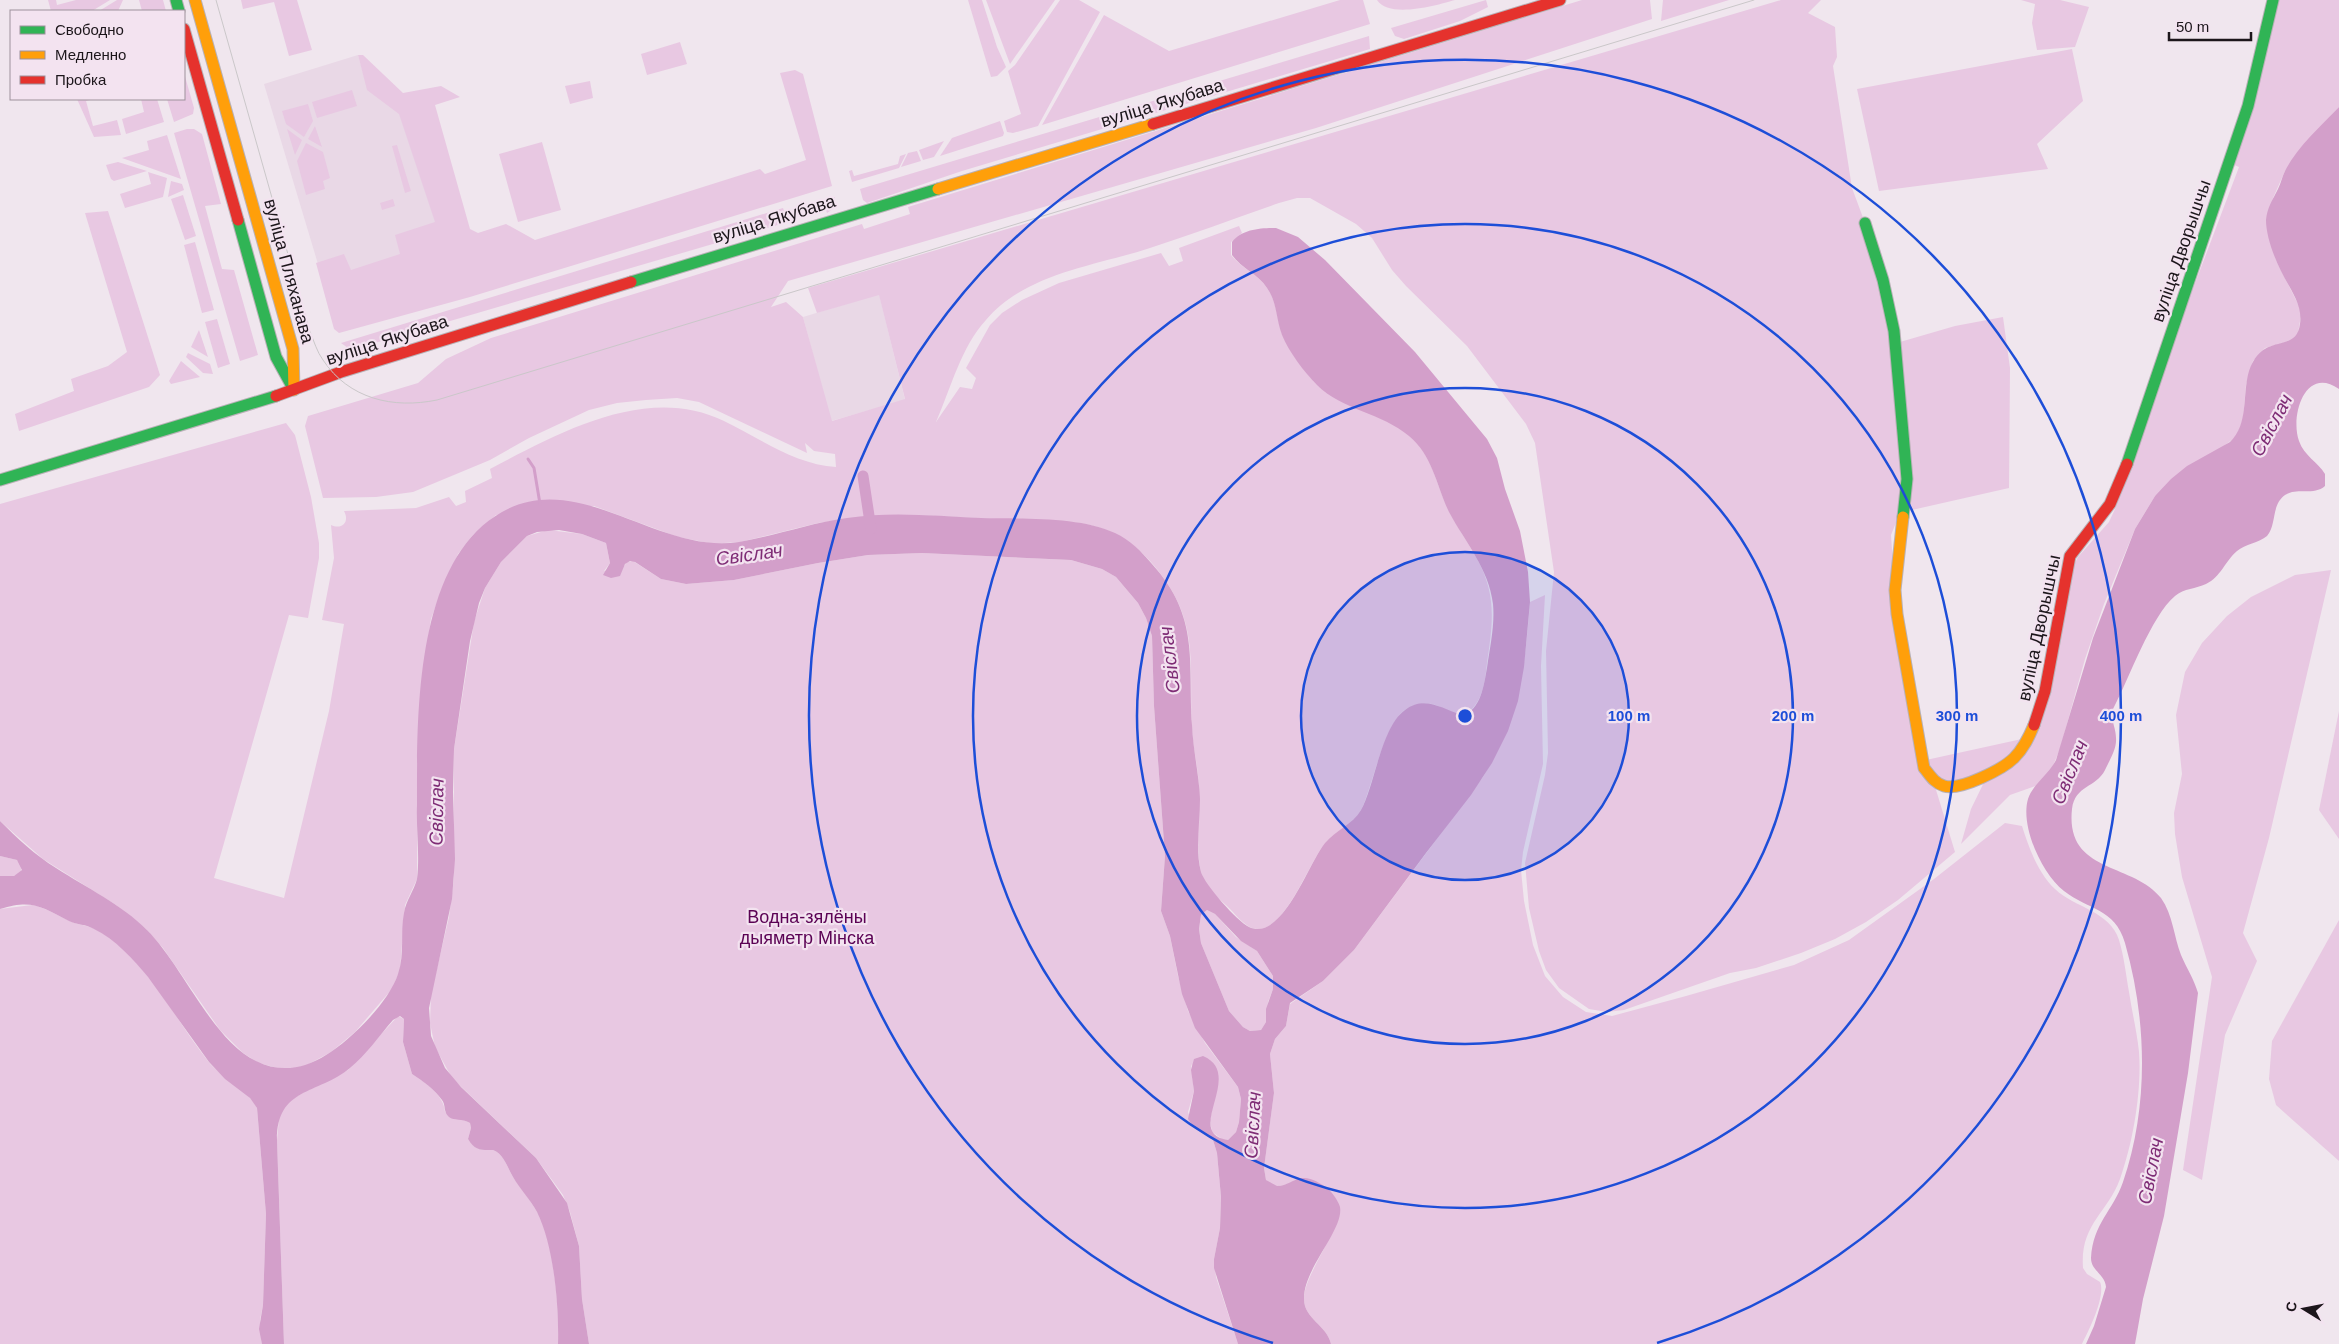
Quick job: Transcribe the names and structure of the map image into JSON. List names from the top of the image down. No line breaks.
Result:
{"streets":{"main road":["вуліца Якубава","вуліца Дворышчы","вуліца Пляханава"]},"crossings":[["вуліца Якубава","вуліца Пляханава"]],"water":["Свіслач"],"parks":["Водна-зялёны дыяметр Мінска"],"legend":["Свободно","Медленно","Пробка"],"scale_bar":"50 m","north":"left","rings":["100 m","200 m","300 m","400 m"]}
